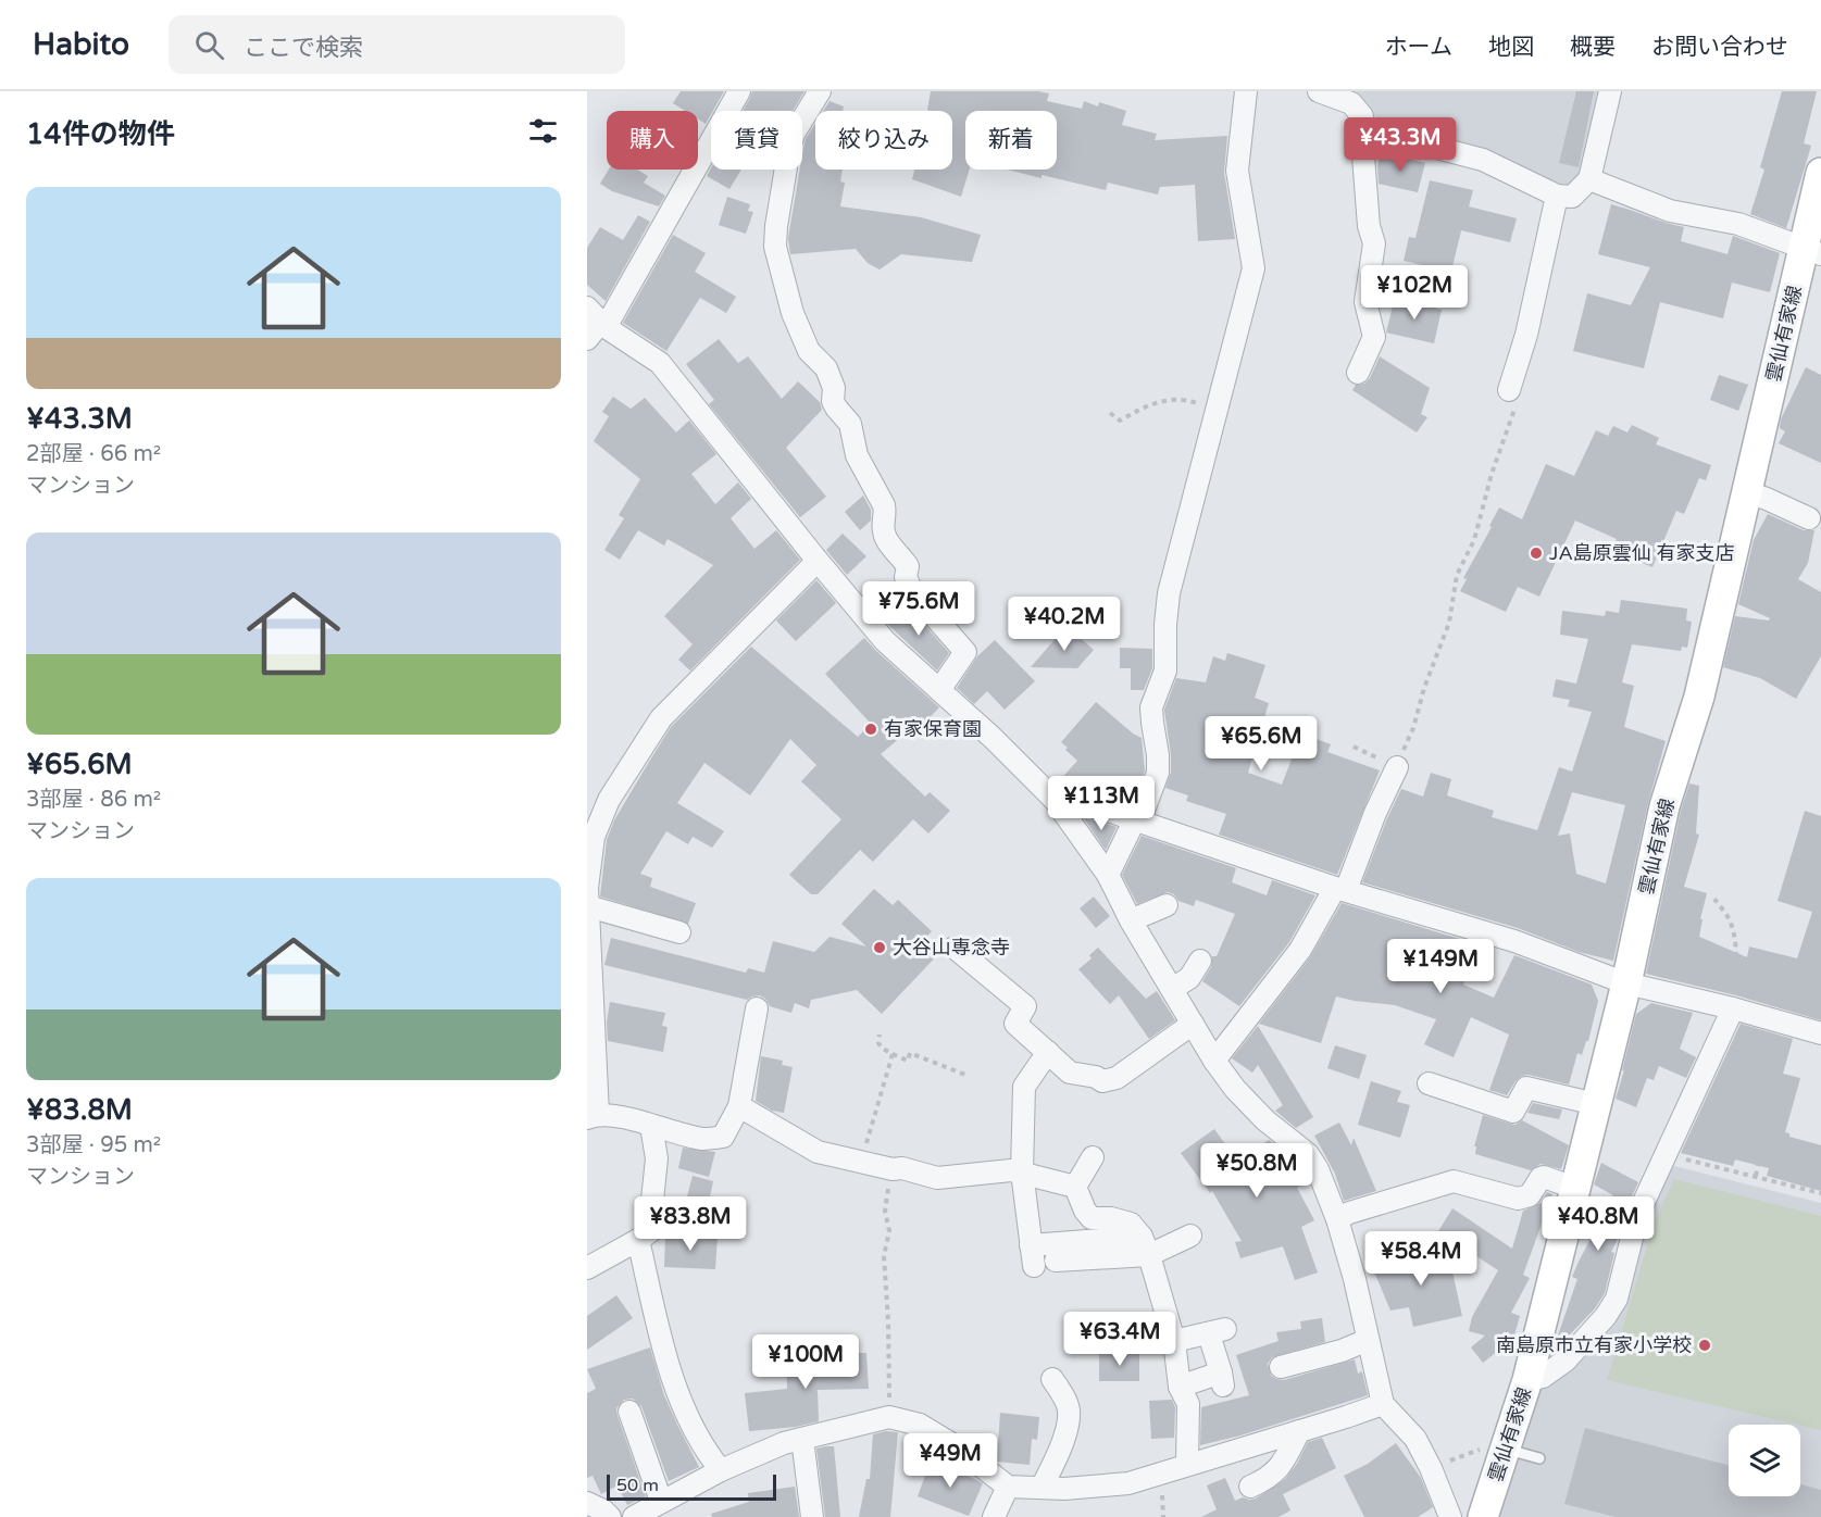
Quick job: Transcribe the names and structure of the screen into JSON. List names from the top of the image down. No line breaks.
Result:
{"streets":{"main road":["雲仙有家線"]},"places":["JA島原雲仙 有家支店","有家保育園","大谷山専念寺","南島原市立有家小学校"],"scale_bar":"50 m","page":{"header":"Habito","search":"ここで検索","nav":["ホーム","地図","概要","お問い合わせ"],"heading":"14件の物件","chip":["購入","賃貸","絞り込み","新着"],"price":["¥43.3M","¥102M","¥75.6M","¥40.2M","¥65.6M","¥113M","¥149M","¥50.8M","¥83.8M","¥40.8M","¥58.4M","¥63.4M","¥100M","¥49M"],"list":[{"name":"¥43.3M","note":"2部屋 · 66 m² · マンション"},{"name":"¥65.6M","note":"3部屋 · 86 m² · マンション"},{"name":"¥83.8M","note":"3部屋 · 95 m² · マンション"}],"scale":"50 m"}}
